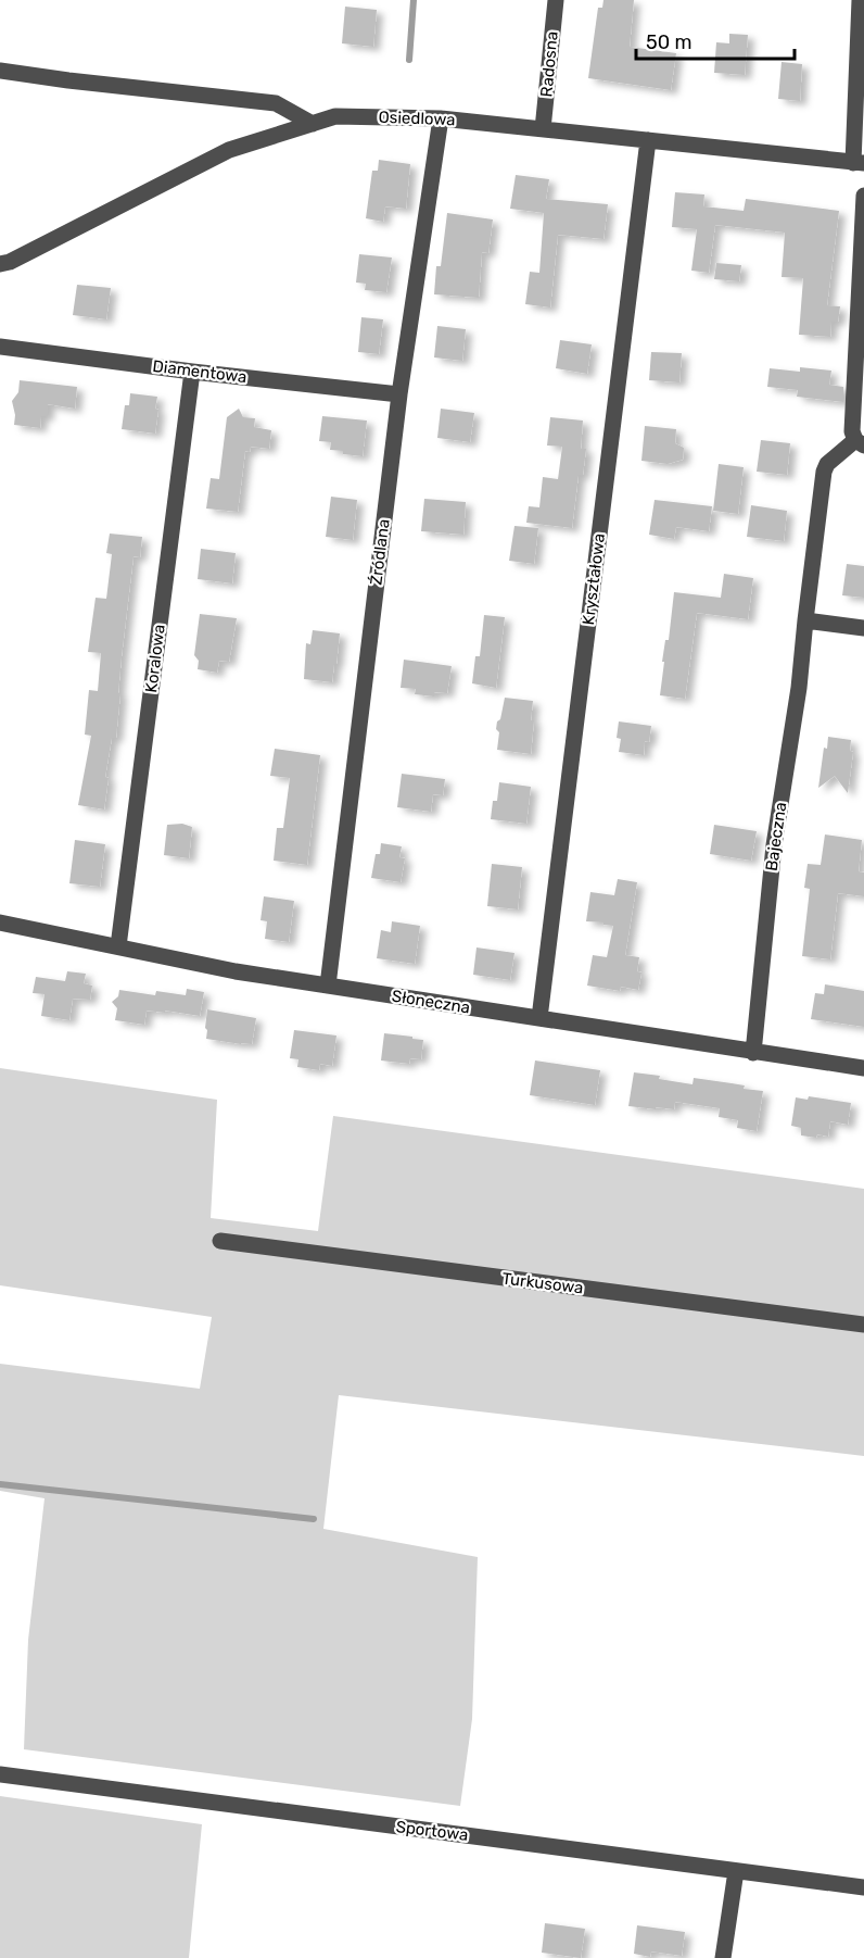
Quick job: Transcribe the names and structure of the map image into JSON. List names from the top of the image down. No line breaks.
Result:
{"streets":{"street":["Radosna","Osiedlowa","Diamentowa","Źródlana","Kryształowa","Koralowa","Bajeczna","Słoneczna","Turkusowa","Sportowa"]},"crossings":[["Radosna","Osiedlowa"],["Osiedlowa","Źródlana"],["Osiedlowa","Kryształowa"],["Diamentowa","Źródlana"],["Diamentowa","Koralowa"],["Źródlana","Słoneczna"],["Kryształowa","Słoneczna"],["Koralowa","Słoneczna"],["Bajeczna","Słoneczna"]],"scale_bar":"50 m"}
